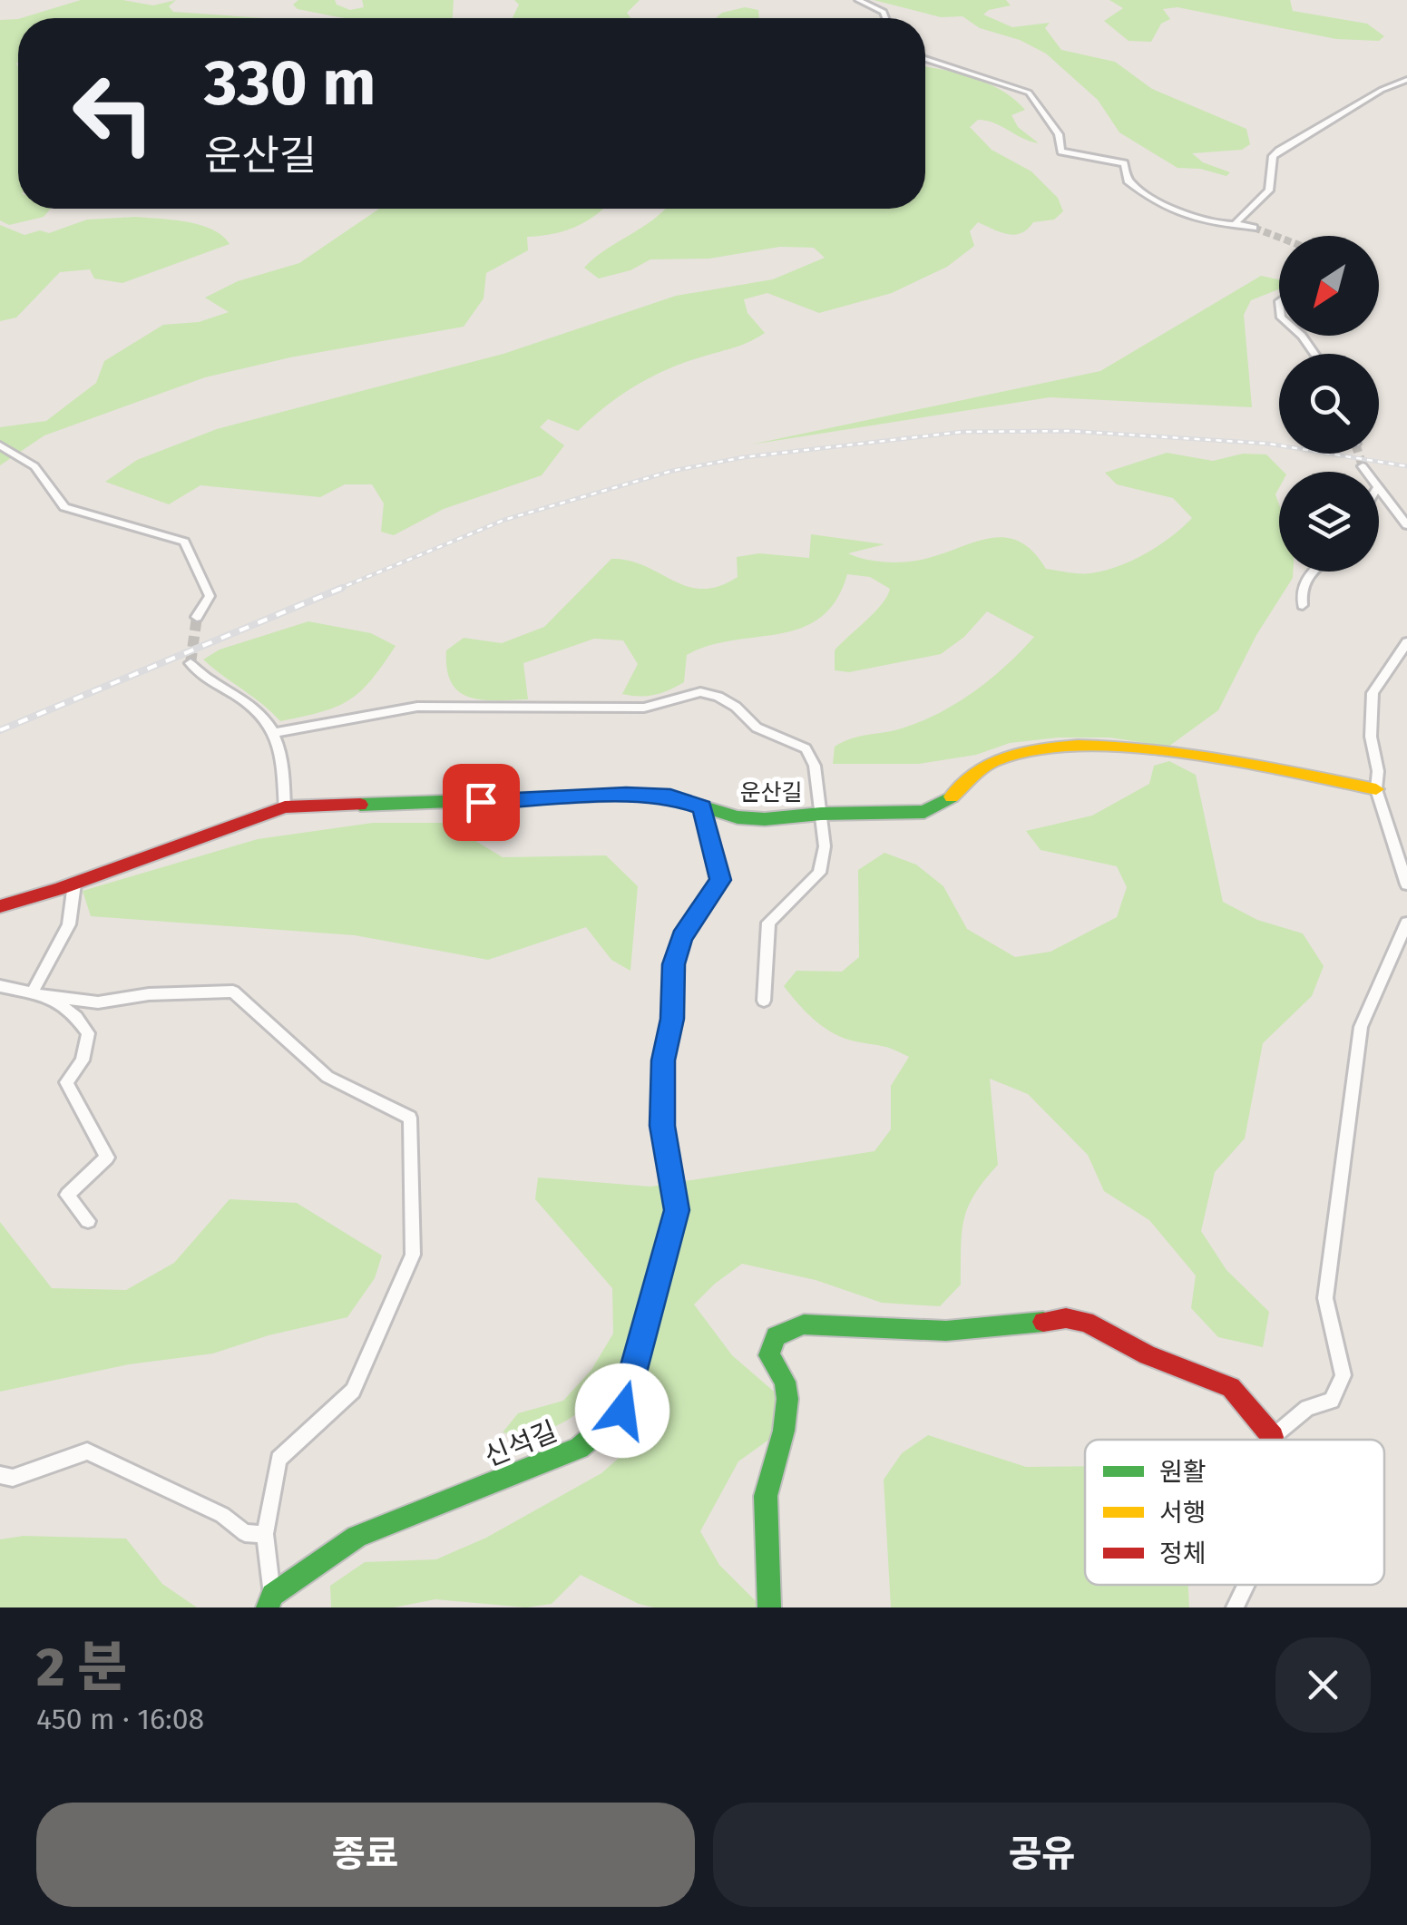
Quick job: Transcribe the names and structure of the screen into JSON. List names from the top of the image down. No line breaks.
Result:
{"streets":{"street":["운산길","신석길"]},"crossings":[["운산길","신석길"]],"legend":["원활","서행","정체"],"north":"bottom left","page":{"turn":["330 m","운산길"],"heading":["2 분","450 m · 16:08"],"buttons":["종료","공유"]}}
